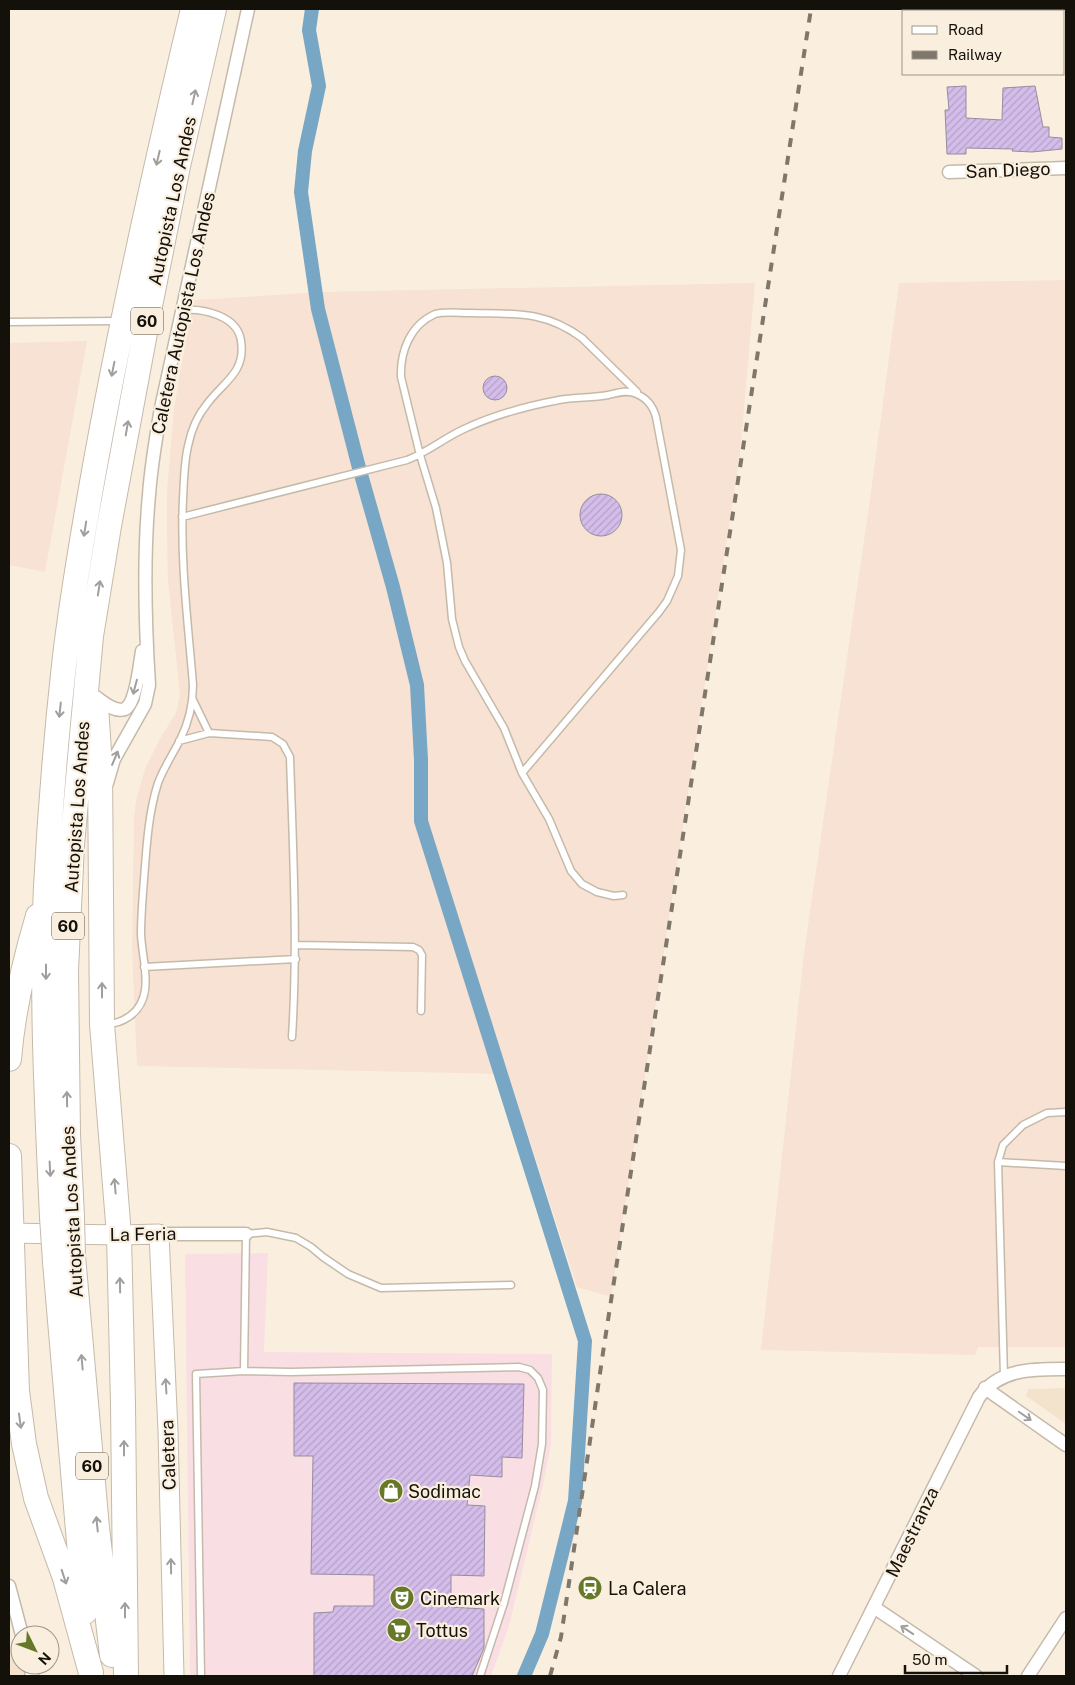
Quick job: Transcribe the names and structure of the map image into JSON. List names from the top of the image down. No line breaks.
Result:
{"streets":{"highway":["Autopista Los Andes","60"],"main road":["La Feria","Caletera"],"street":["San Diego","Caletera Autopista Los Andes","Maestranza"]},"crossings":[["La Feria","Caletera"]],"one_way":["Caletera"],"places":{"shop":["Sodimac"],"station":["La Calera"],"theatre":["Cinemark"],"supermarket":["Tottus"]},"legend":["Road","Railway"],"scale_bar":"50 m","north":"bottom right"}
